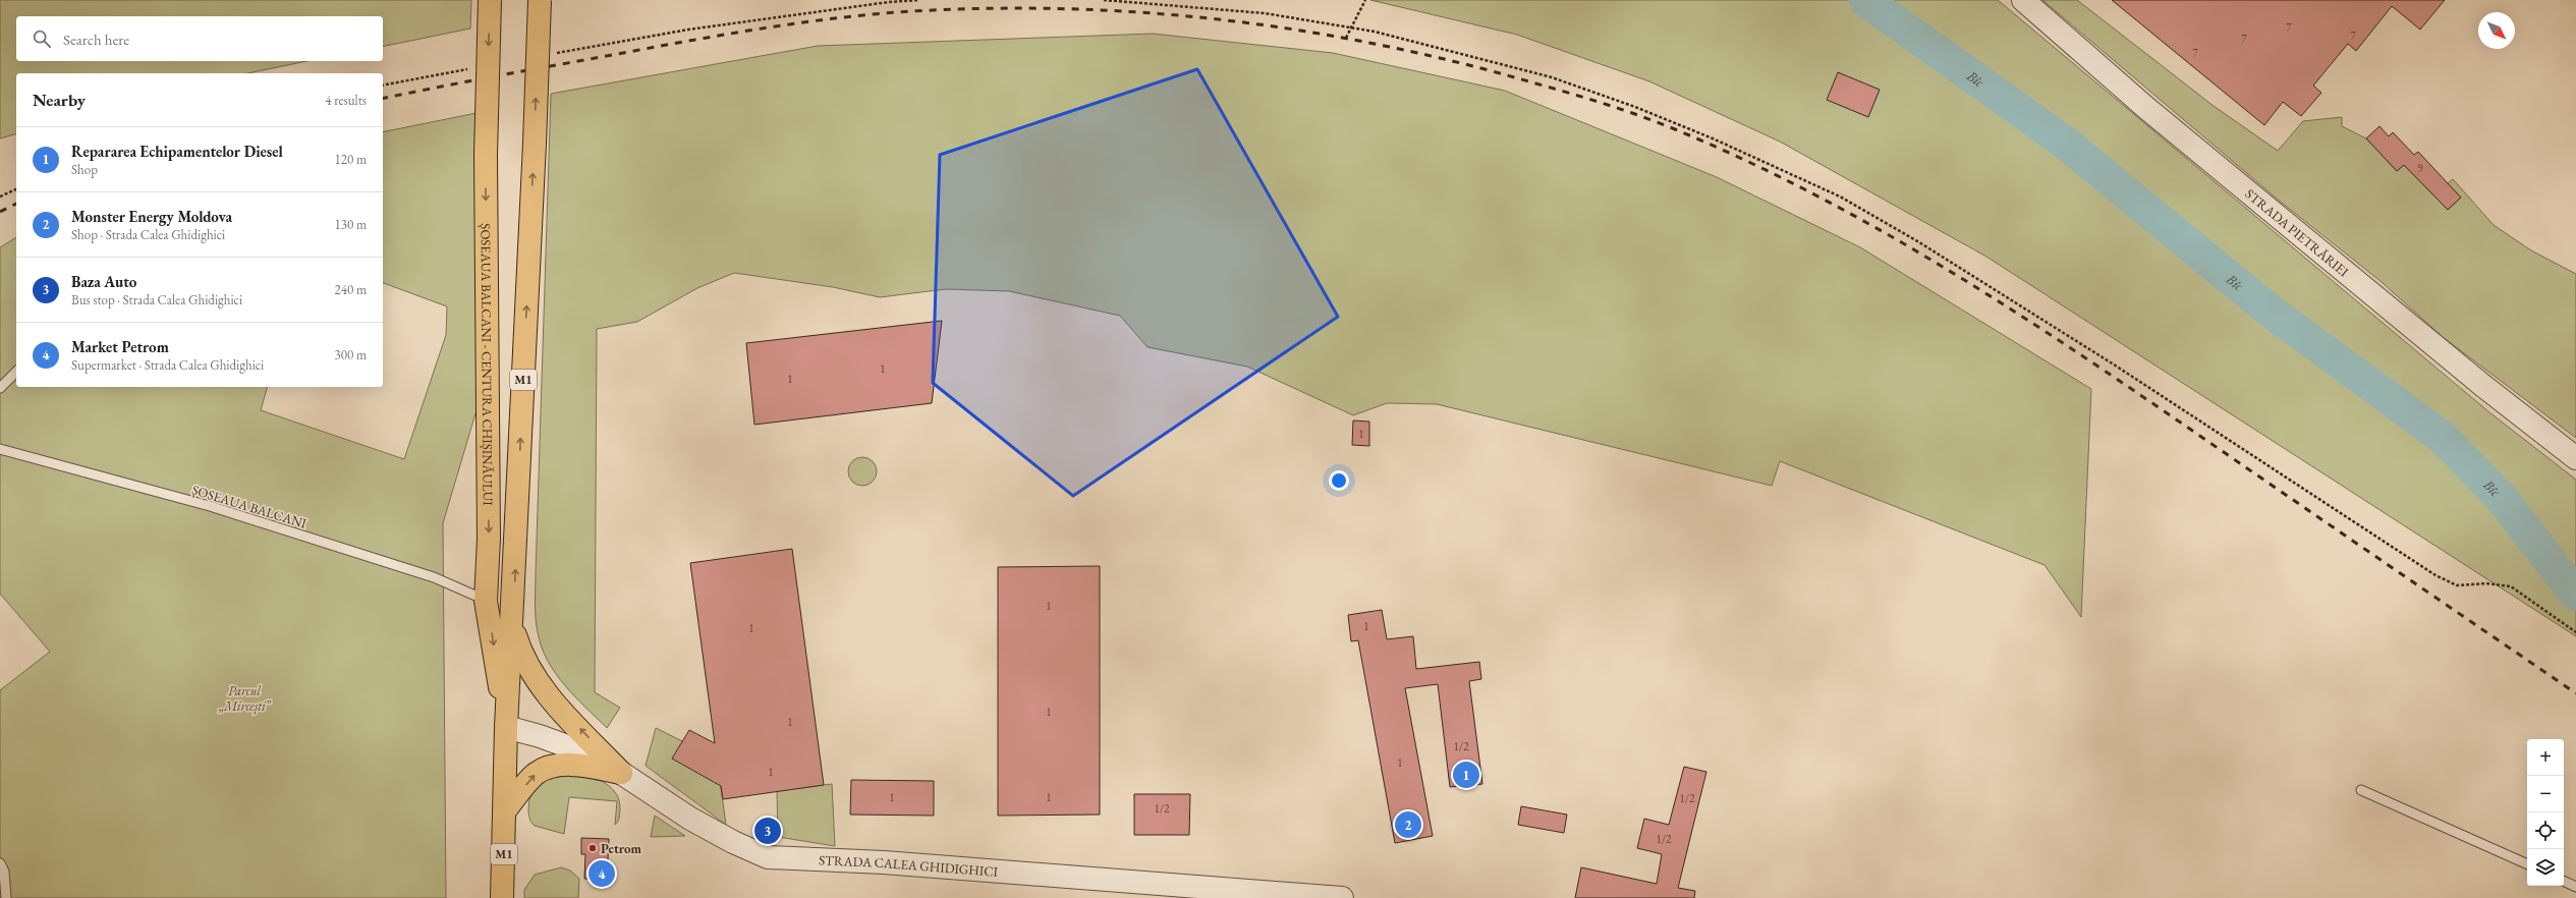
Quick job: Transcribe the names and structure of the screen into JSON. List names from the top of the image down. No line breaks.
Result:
{"streets":{"highway":["ȘOSEAUA BALCANI - CENTURA CHIȘINĂULUI","M1"],"street":["STRADA PIETRĂRIEI","STRADA CALEA GHIDIGHICI"],"lane":["ȘOSEAUA BALCANI"]},"crossings":[["ȘOSEAUA BALCANI - CENTURA CHIȘINĂULUI","ȘOSEAUA BALCANI"],["ȘOSEAUA BALCANI - CENTURA CHIȘINĂULUI","STRADA CALEA GHIDIGHICI"]],"water":["Bîc"],"parks":["Parcul „Mircești”"],"places":["Petrom"],"house_numbers":["7","7","7","7","9","1","1","1","1","1","1","1","1","1/2","1","1","1","1","1/2","1/2","1/2"],"north":"bottom right","page":{"search":"Search here","heading":["Nearby","4 results"],"list":[{"mark":"1","name":"Repararea Echipamentelor Diesel","note":"Shop","value":"120 m"},{"mark":"2","name":"Monster Energy Moldova","note":"Shop · Strada Calea Ghidighici","value":"130 m"},{"mark":"3","name":"Baza Auto","note":"Bus stop · Strada Calea Ghidighici","value":"240 m"},{"mark":"4","name":"Market Petrom","note":"Supermarket · Strada Calea Ghidighici","value":"300 m"}],"map_buttons":["+","−"],"pins":["1","2","3","4"]}}
